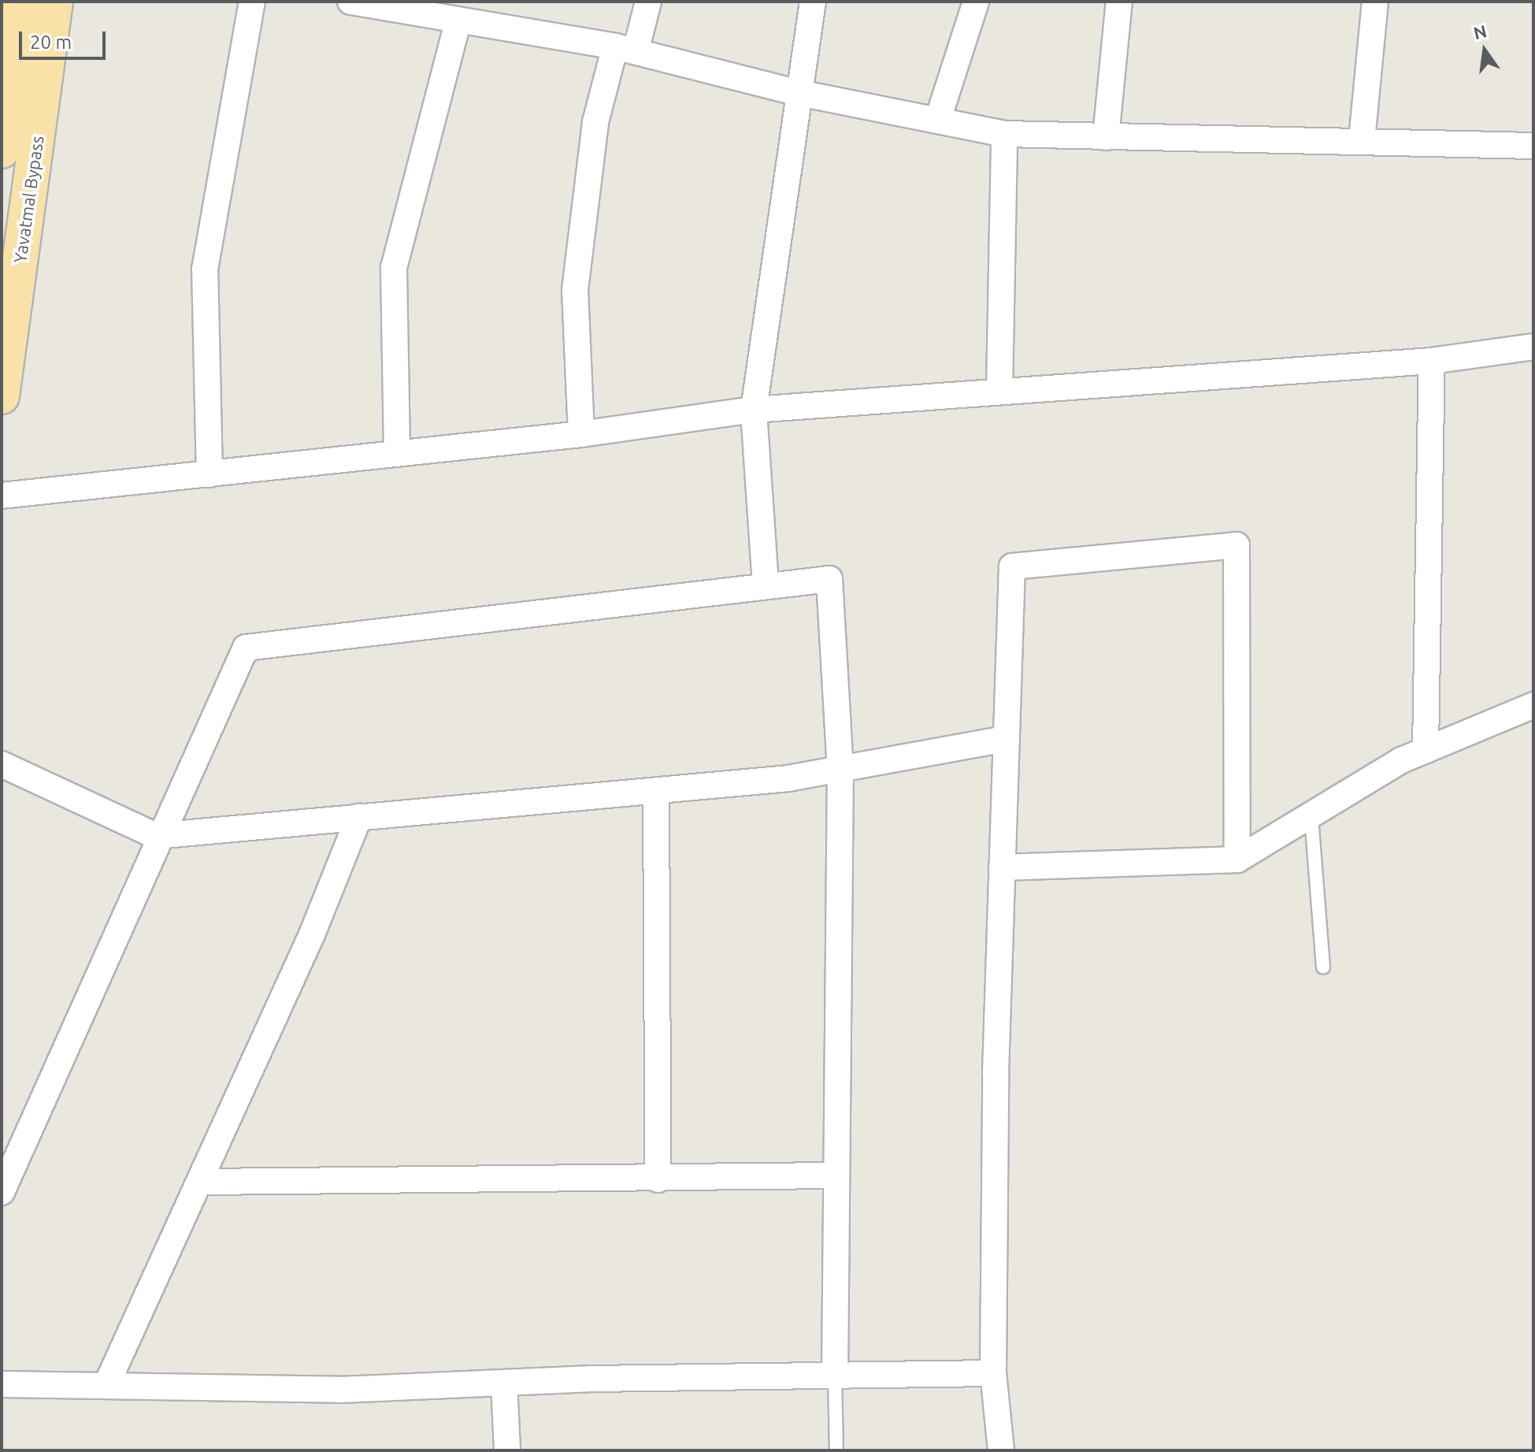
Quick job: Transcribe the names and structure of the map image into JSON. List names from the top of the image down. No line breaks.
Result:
{"streets":{"main road":["Yavatmal Bypass"]},"scale_bar":"20 m","north":"top"}
